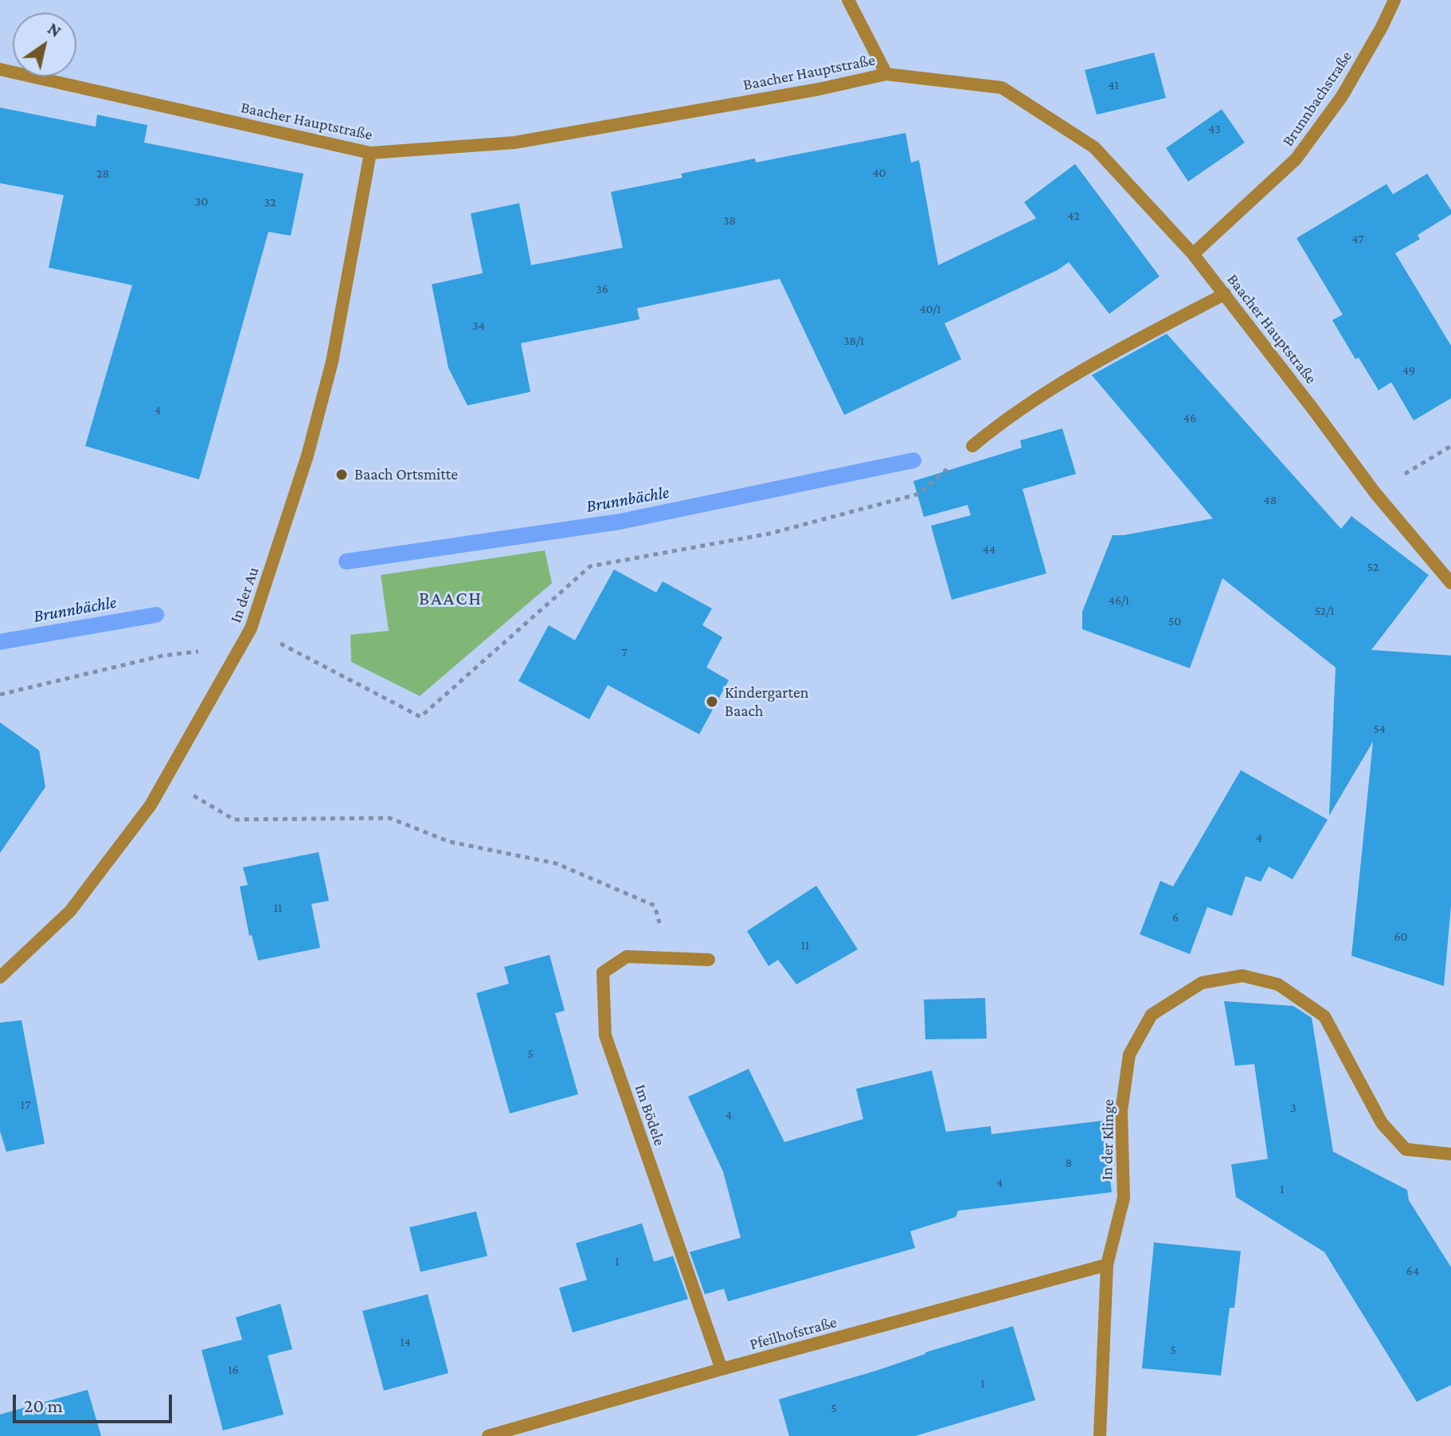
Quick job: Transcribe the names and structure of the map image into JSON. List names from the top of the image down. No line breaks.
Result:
{"streets":{"street":["Baacher Hauptstraße","Brunnbachstraße","In der Au","Im Bödele","In der Klinge","Pfeilhofstraße"]},"crossings":[["Baacher Hauptstraße","Brunnbachstraße"],["Baacher Hauptstraße","In der Au"],["Im Bödele","Pfeilhofstraße"],["In der Klinge","Pfeilhofstraße"]],"districts":["BAACH"],"water":["Brunnbächle"],"places":["Baach Ortsmitte","Kindergarten Baach"],"house_numbers":["41","43","40","28","30","32","42","38","47","36","40/1","34","38/1","49","4","46","48","44","52","46/1","52/1","50","7","54","4","11","6","60","11","5","17","3","4","8","4","1","1","64","14","5","16","1","5"],"scale_bar":"20 m","north":"top right"}
